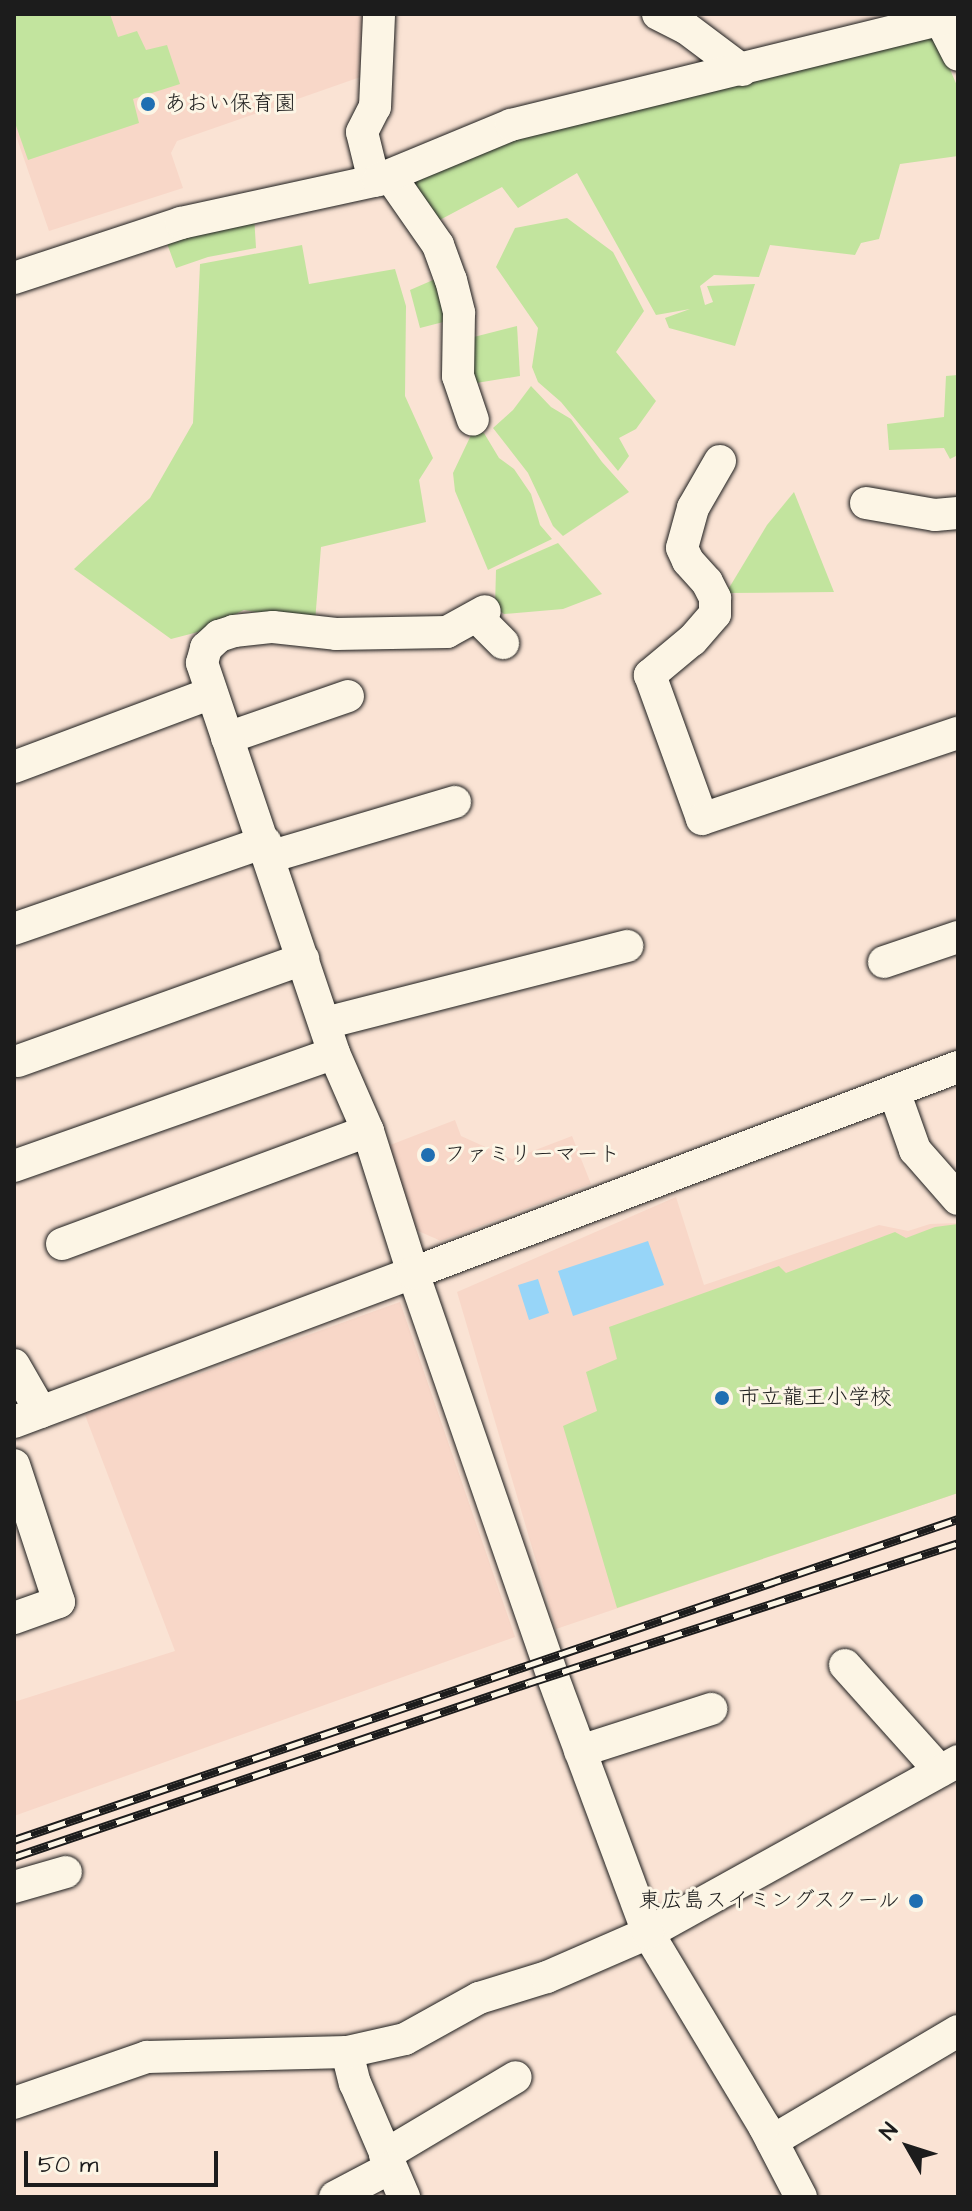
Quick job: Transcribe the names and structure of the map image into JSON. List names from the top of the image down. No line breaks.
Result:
{"places":["あおい保育園","ファミリーマート","市立龍王小学校","東広島スイミングスクール"],"scale_bar":"50 m","north":"top left"}
